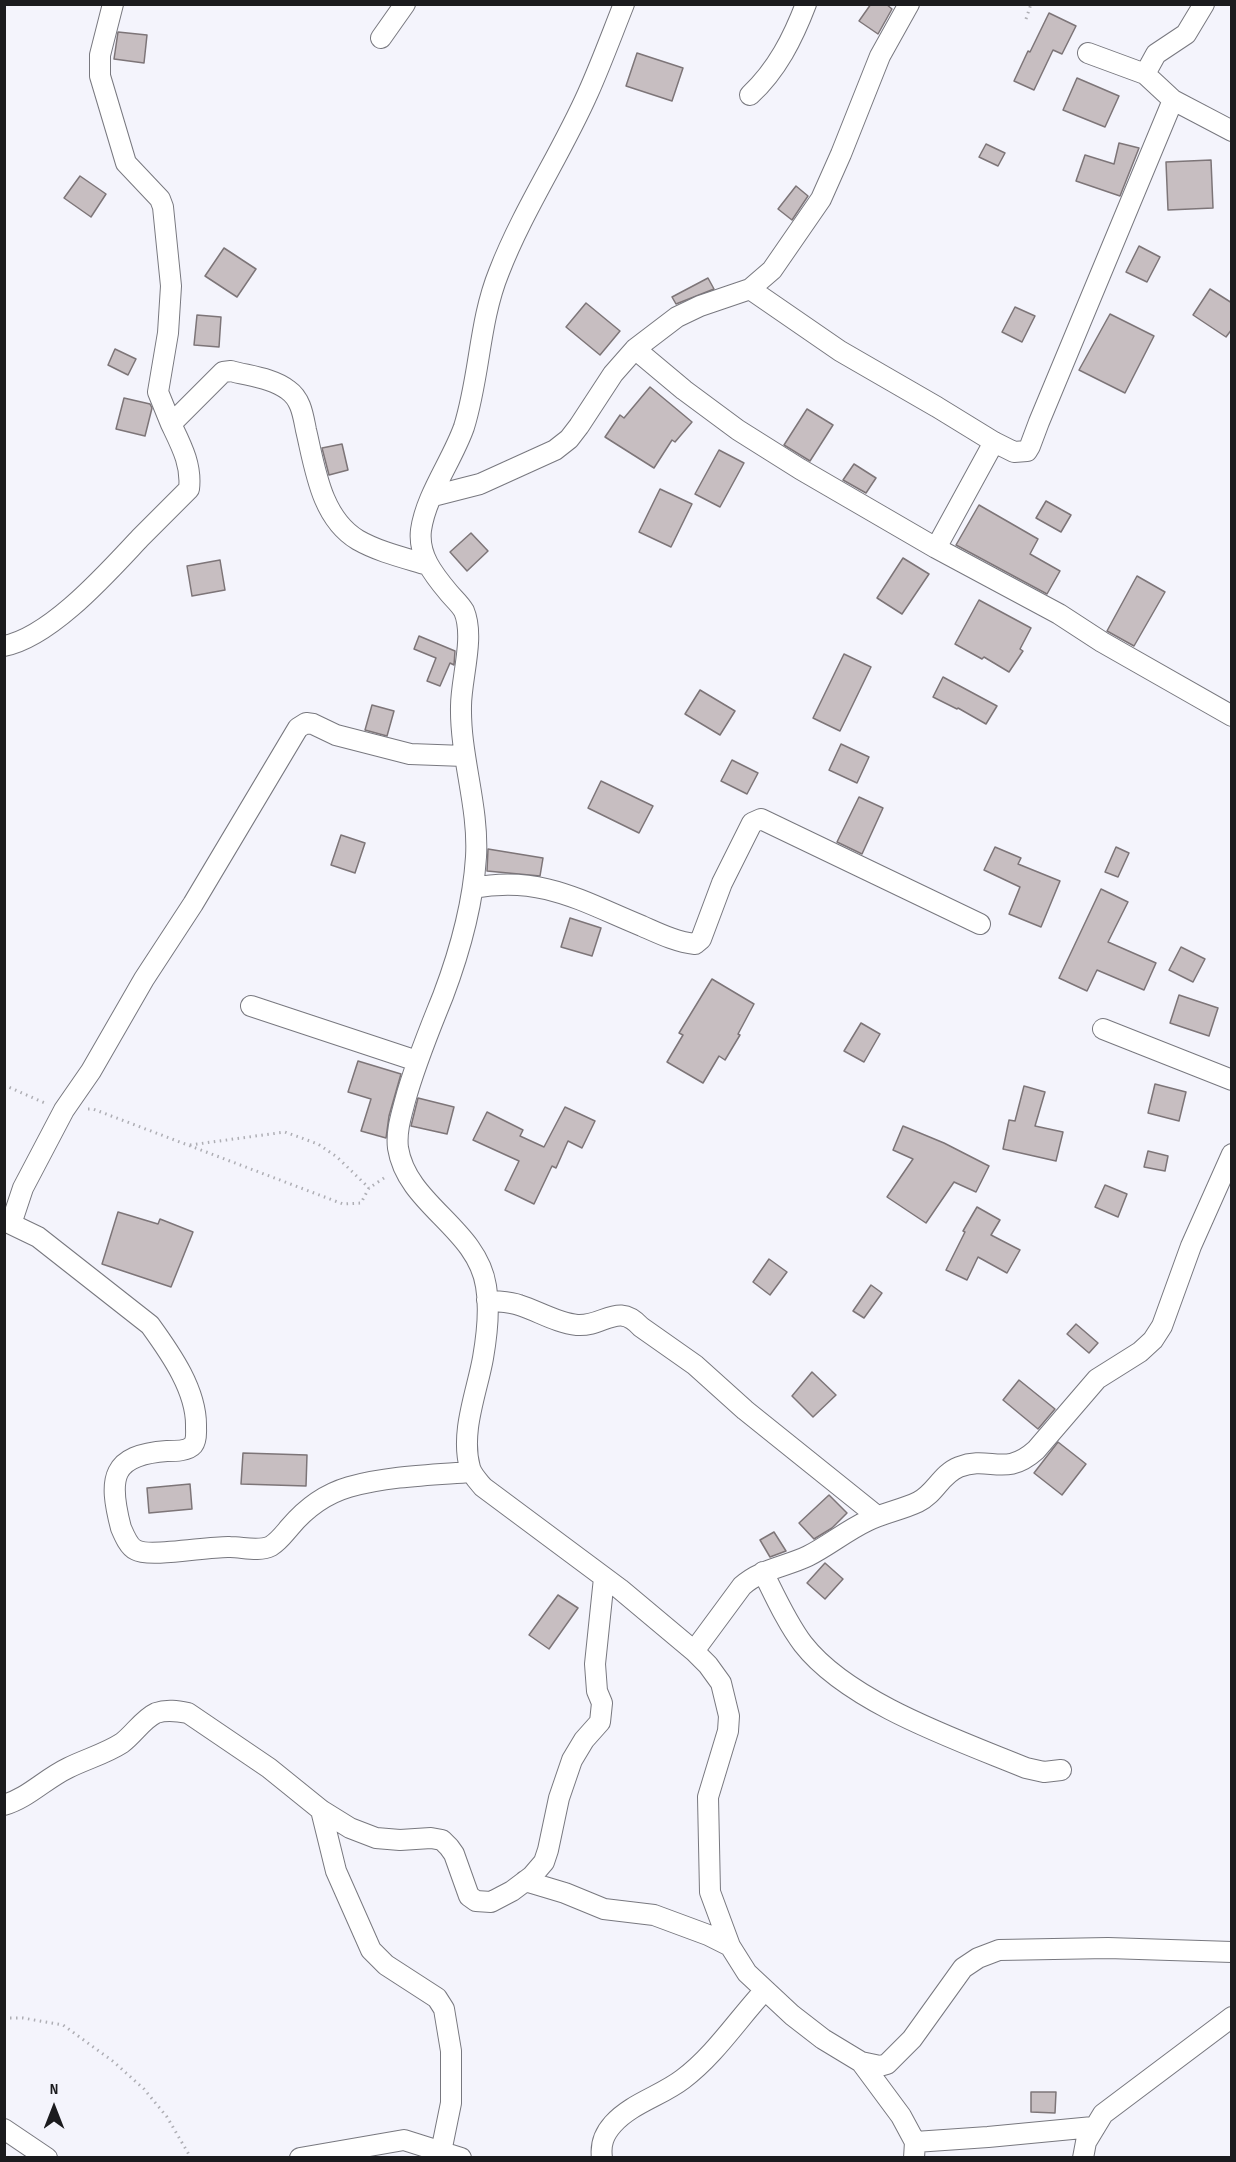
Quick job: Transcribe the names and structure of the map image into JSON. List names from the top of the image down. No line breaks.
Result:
{"north":"top"}
